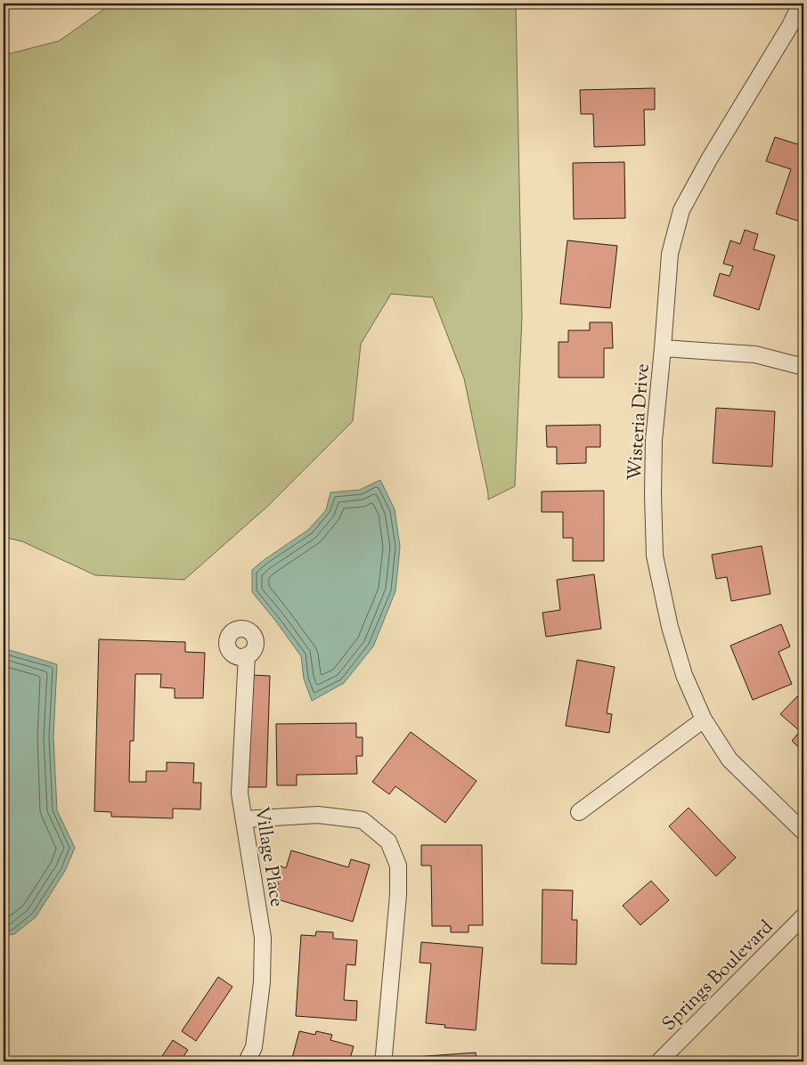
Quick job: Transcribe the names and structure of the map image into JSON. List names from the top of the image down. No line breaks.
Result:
{"streets":{"street":["Wisteria Drive","Village Place","Springs Boulevard"]}}
